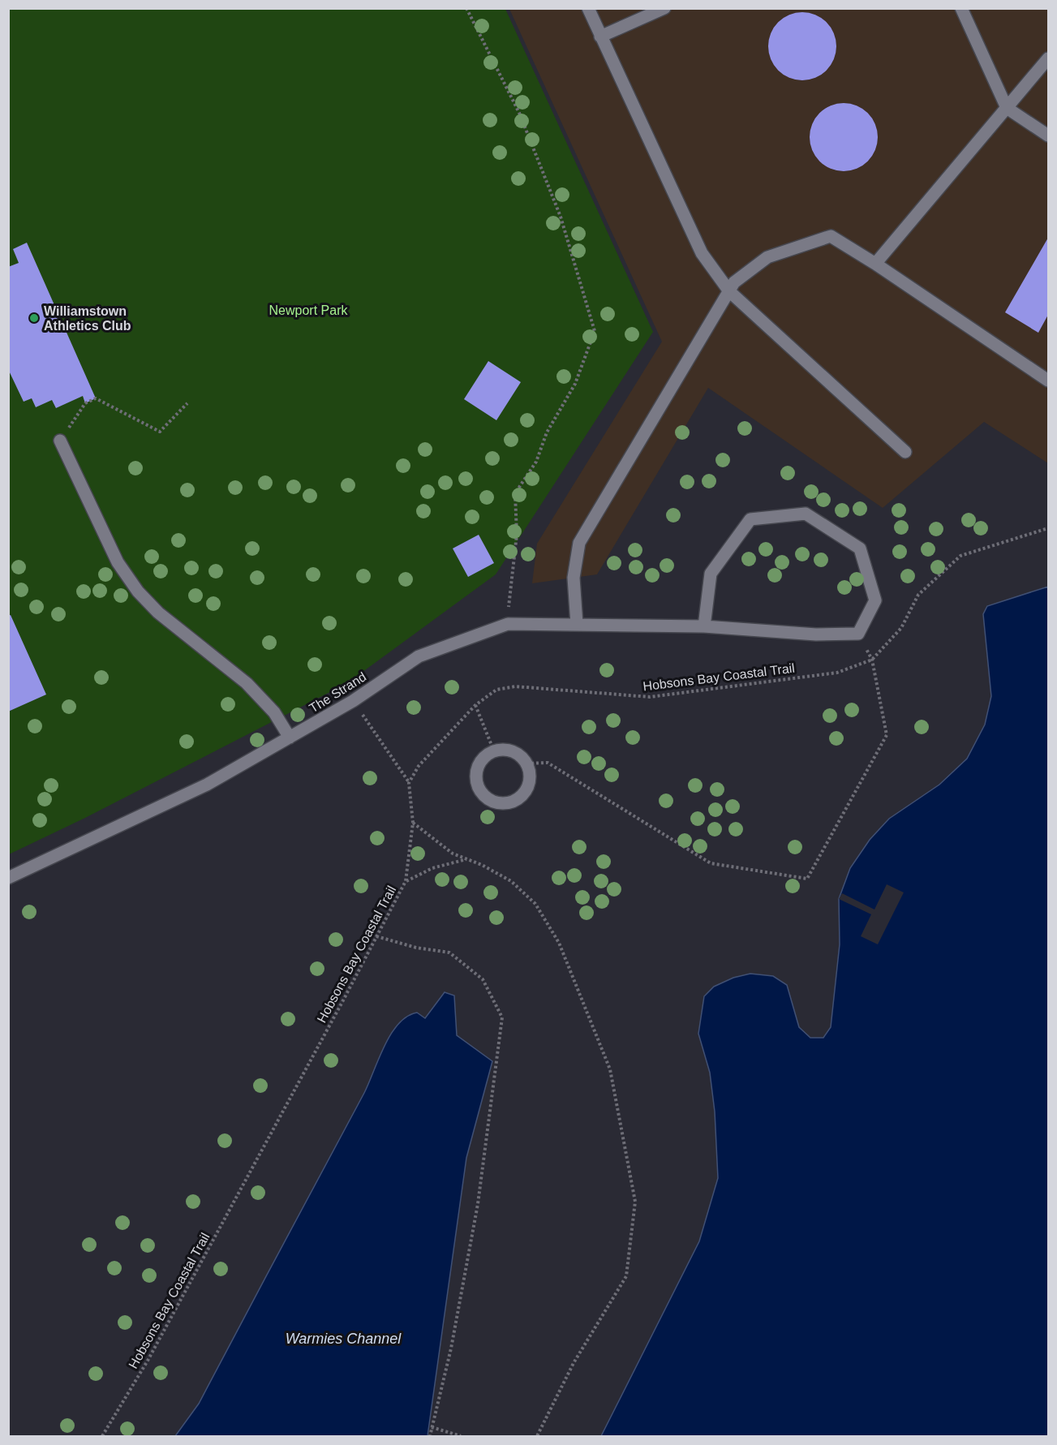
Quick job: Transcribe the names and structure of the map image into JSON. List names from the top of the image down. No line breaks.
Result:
{"streets":{"street":["The Strand"],"path":["Hobsons Bay Coastal Trail"]},"water":["Warmies Channel"],"parks":["Newport Park"],"places":["Williamstown Athletics Club"]}
